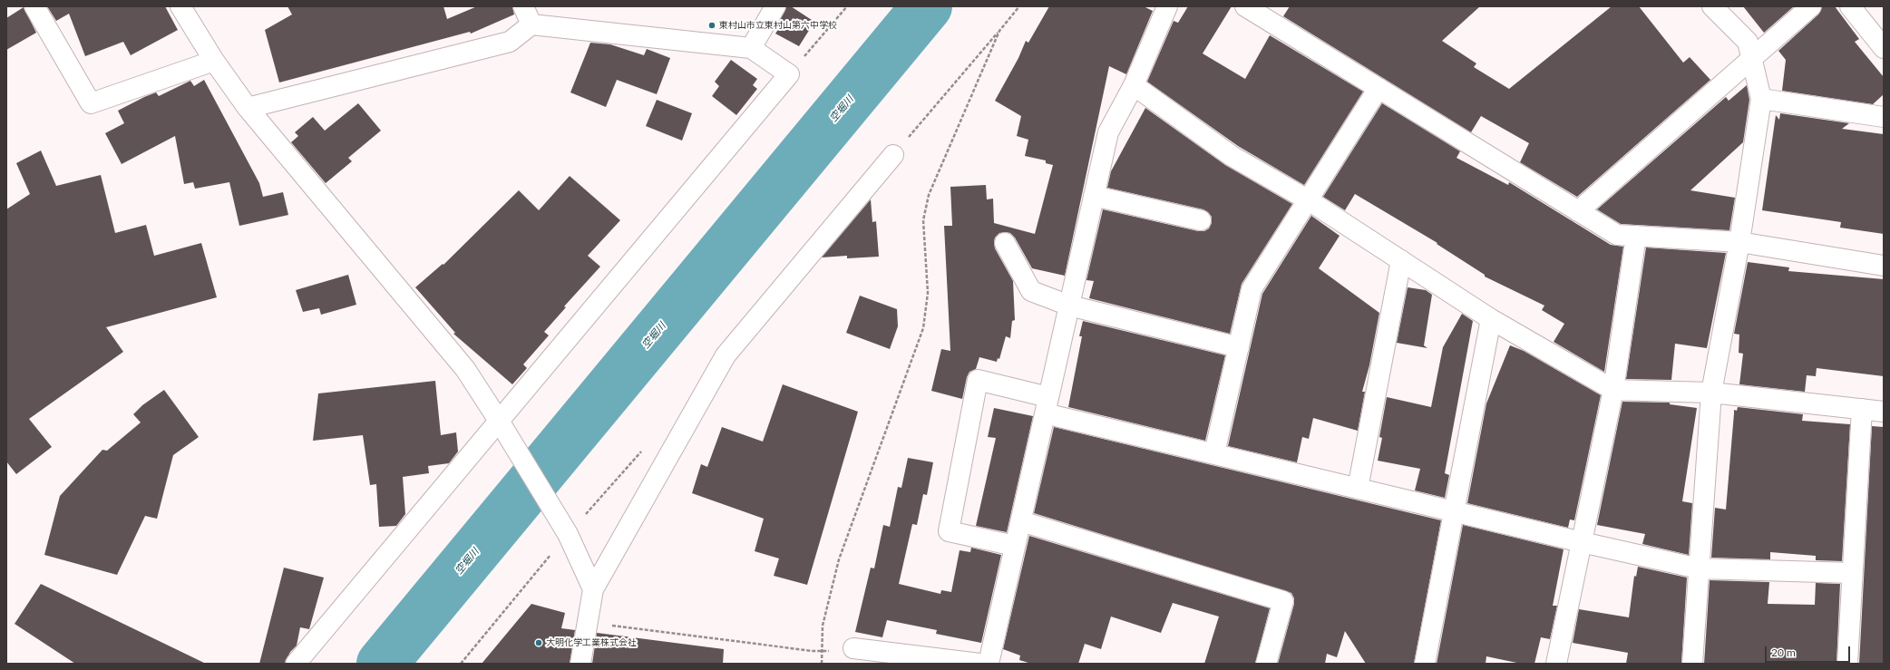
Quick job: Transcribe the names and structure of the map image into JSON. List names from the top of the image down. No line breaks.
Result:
{"water":["空堀川"],"places":["東村山市立東村山第六中学校","大明化学工業株式会社"],"scale_bar":"20 m"}
